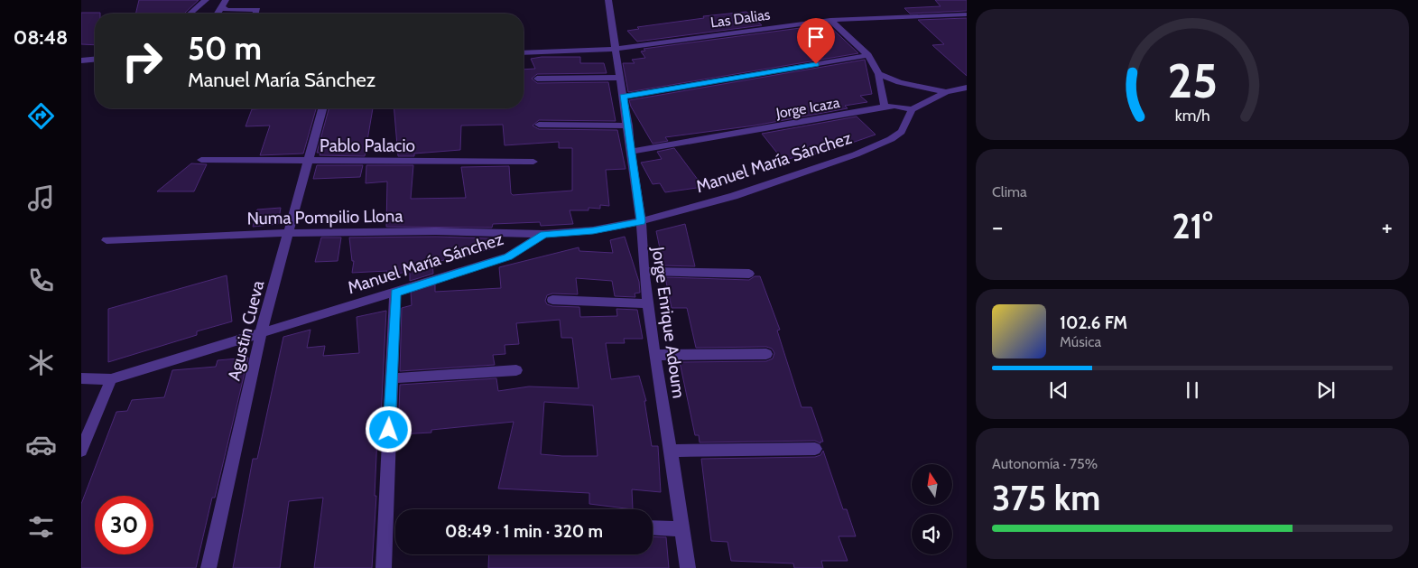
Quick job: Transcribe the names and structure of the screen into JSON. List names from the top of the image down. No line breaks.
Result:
{"streets":{"street":["Las Dalias","Jorge Icaza","Pablo Palacio","Manuel María Sánchez","Numa Pompilio Llona","Jorge Enrique Adoum","Agustin Cueva"]},"crossings":[["Las Dalias","Jorge Enrique Adoum"],["Jorge Icaza","Manuel María Sánchez"],["Jorge Icaza","Jorge Enrique Adoum"],["Pablo Palacio","Agustin Cueva"],["Manuel María Sánchez","Numa Pompilio Llona"],["Manuel María Sánchez","Jorge Enrique Adoum"],["Manuel María Sánchez","Agustin Cueva"],["Numa Pompilio Llona","Agustin Cueva"]],"north":"top","page":{"tabs":"08:48","turn":["50 m","Manuel María Sánchez"],"tile":["Clima",["Autonomía · 75%","375 km"]],"heat":["−","21°","+"],"song":["102.6 FM","Música"],"limit":"30","trip":"08:49 · 1 min · 320 m","gauge":["25","km/h"]}}
